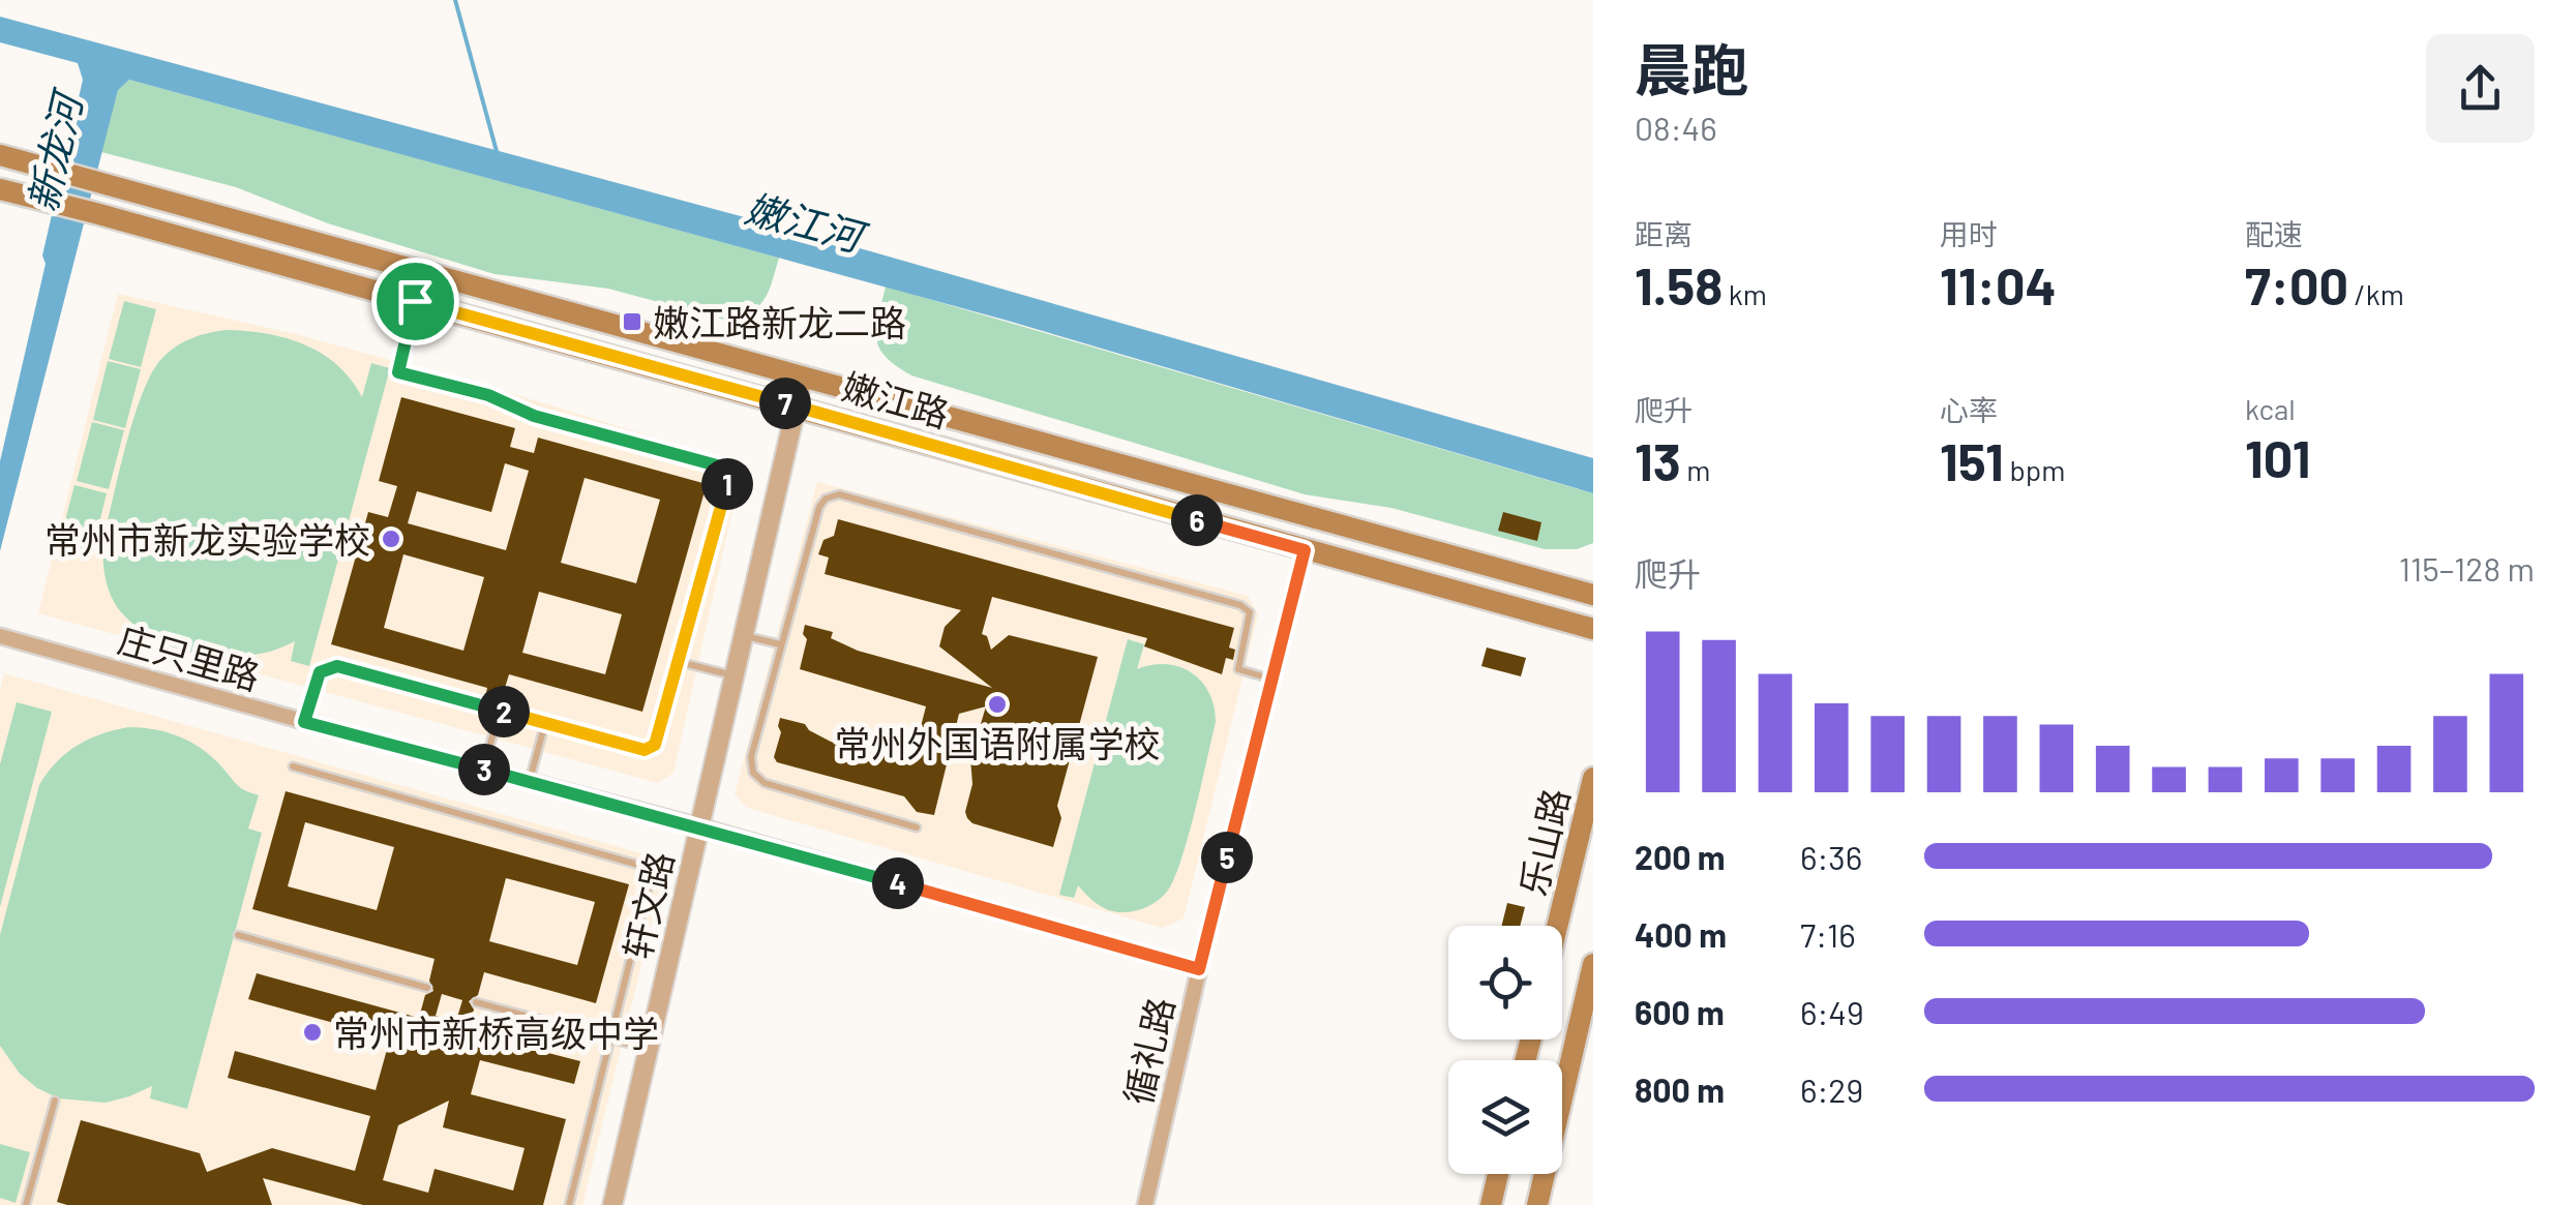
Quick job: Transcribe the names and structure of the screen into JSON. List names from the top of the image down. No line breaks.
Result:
{"streets":{"main road":["嫩江路","乐山路"],"street":["庄只里路","轩文路","循礼路"]},"crossings":[["嫩江路","轩文路"],["嫩江路","循礼路"],["庄只里路","轩文路"],["庄只里路","循礼路"]],"water":["新龙河","嫩江河"],"places":{"transit":["嫩江路新龙二路"],"other":["常州市新龙实验学校","常州外国语附属学校","常州市新桥高级中学"]},"page":{"heading":["晨跑","08:46"],"stats":[["距离","1.58 km"],["用时","11:04"],["配速","7:00 /km"],["爬升","13 m"],["心率","151 bpm"],["kcal","101"]],"pins":["7","1","6","2","3","5","4"],"chart":["爬升","115–128 m"],"list":[{"name":"200 m","note":"6:36"},{"name":"400 m","note":"7:16"},{"name":"600 m","note":"6:49"},{"name":"800 m","note":"6:29"}]}}
